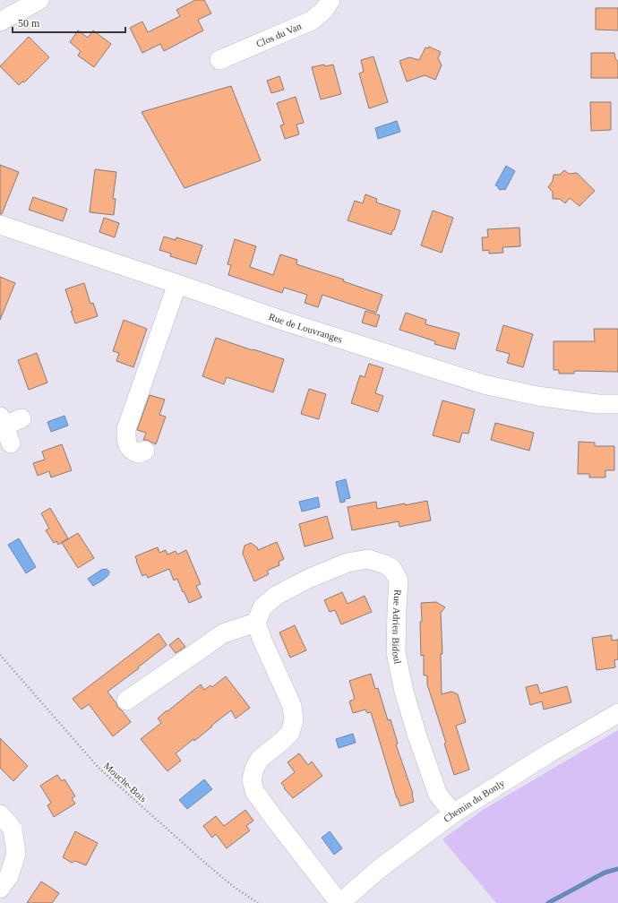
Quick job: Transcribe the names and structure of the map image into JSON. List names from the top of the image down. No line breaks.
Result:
{"streets":{"street":["Clos du Van","Rue de Louvranges","Rue Adrien Bidoul","Chemin du Bonly"],"path":["Mouche-Bois"]},"crossings":[["Rue Adrien Bidoul","Chemin du Bonly"]],"scale_bar":"50 m"}
